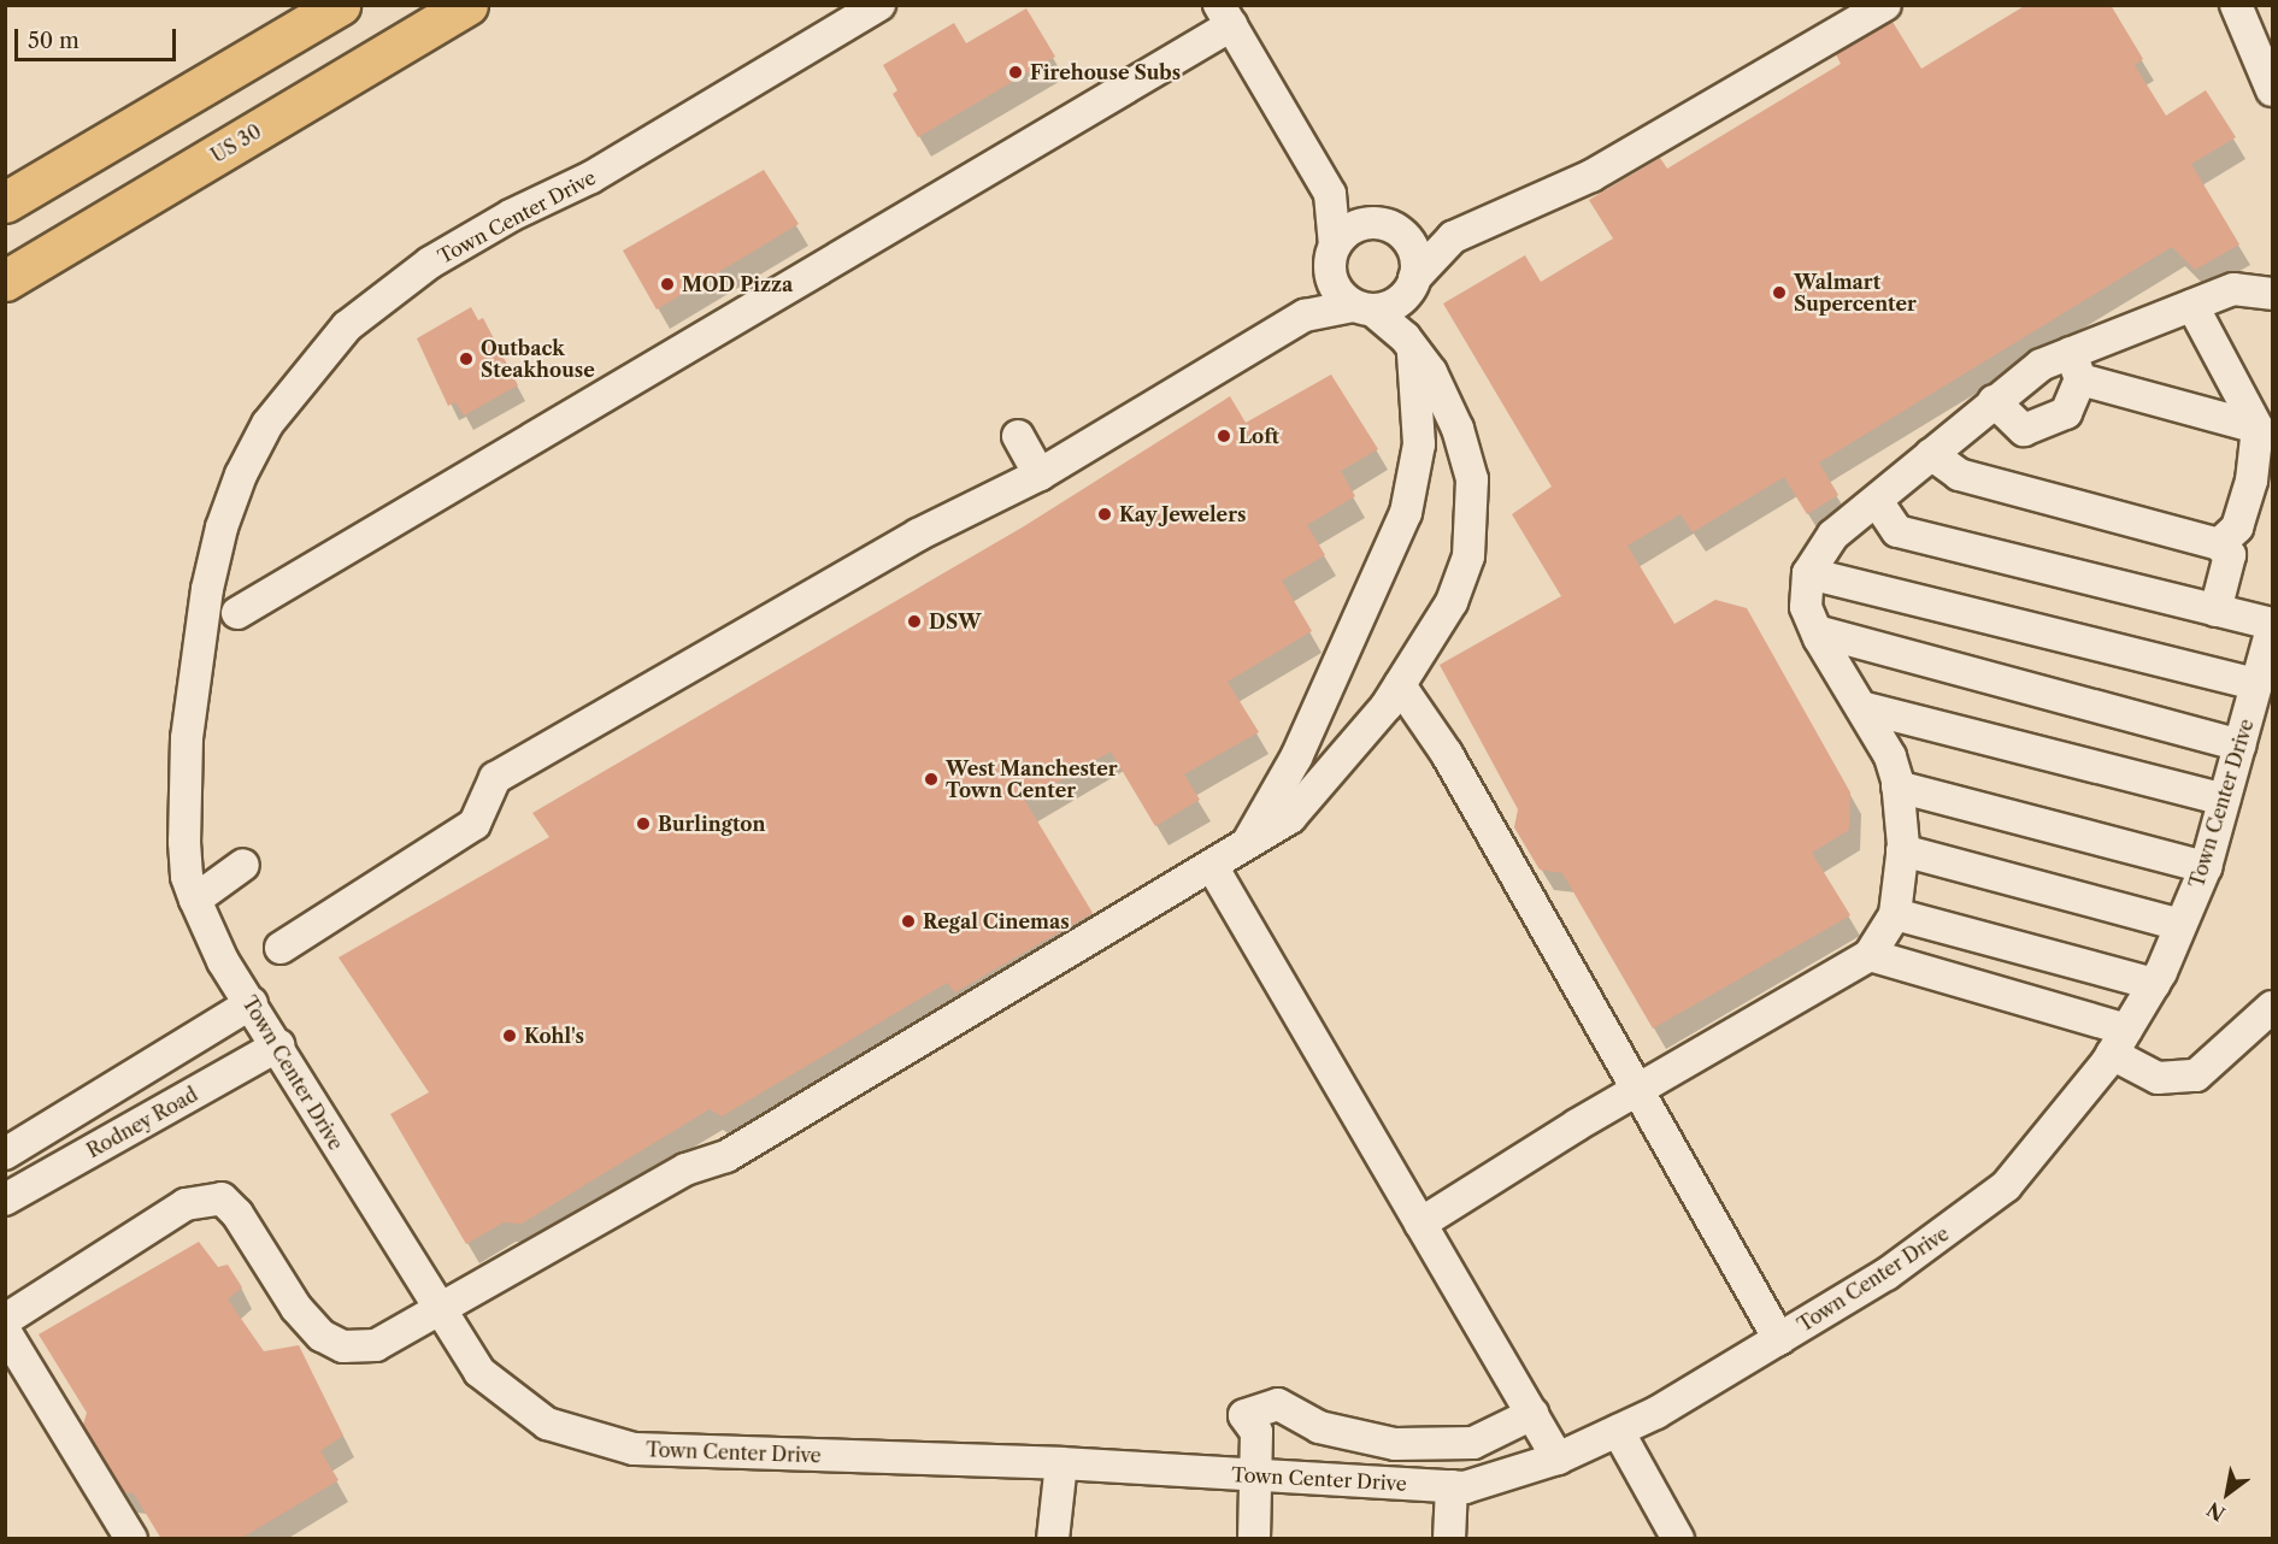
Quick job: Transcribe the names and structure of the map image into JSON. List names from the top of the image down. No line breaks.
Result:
{"streets":{"highway":["US 30"],"street":["Town Center Drive","Rodney Road"]},"crossings":[["Town Center Drive","Rodney Road"]],"places":["Firehouse Subs","MOD Pizza","Walmart Supercenter","Outback Steakhouse","Loft","Kay Jewelers","DSW","West Manchester Town Center","Burlington","Regal Cinemas","Kohl's"],"scale_bar":"50 m","north":"bottom left"}
